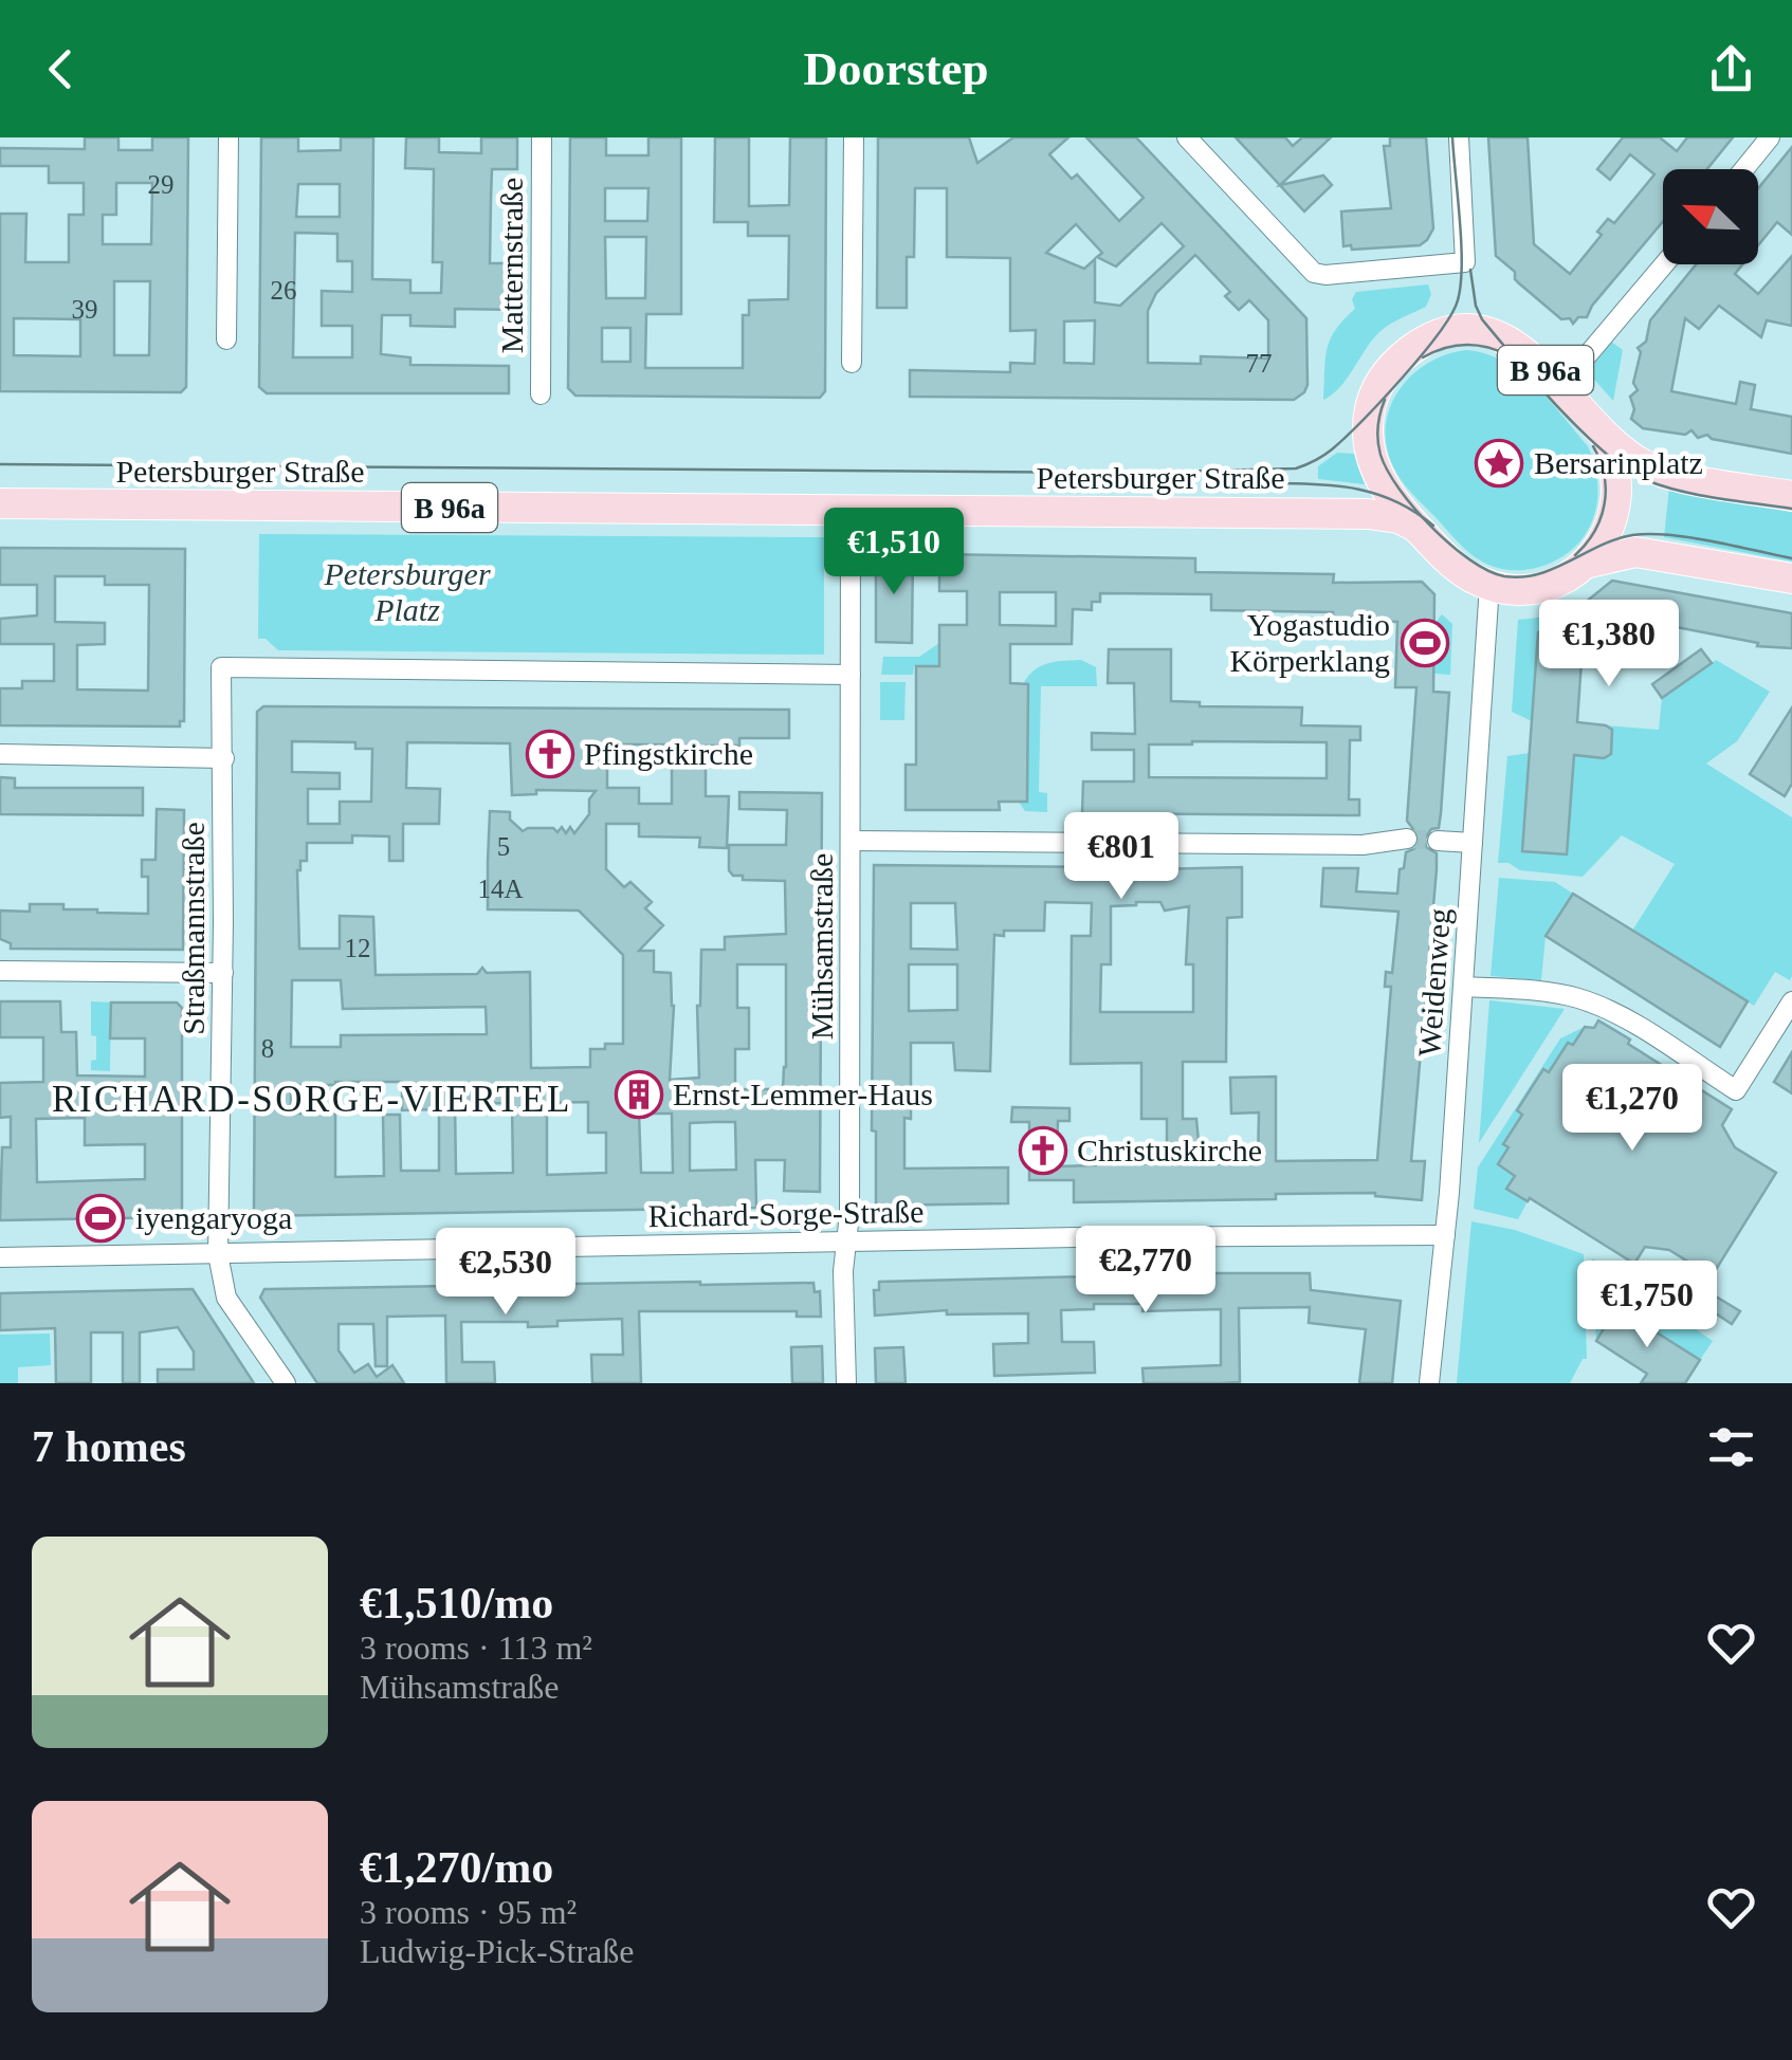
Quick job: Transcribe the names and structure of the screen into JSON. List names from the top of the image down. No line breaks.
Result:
{"streets":{"main road":["B 96a","Petersburger Straße"],"street":["Matternstraße","Straßmannstraße","Mühsamstraße","Weidenweg","Richard-Sorge-Straße"]},"crossings":[["B 96a","Petersburger Straße"],["B 96a","Weidenweg"],["Petersburger Straße","Mühsamstraße"],["Petersburger Straße","Weidenweg"],["Straßmannstraße","Mühsamstraße"],["Straßmannstraße","Richard-Sorge-Straße"],["Mühsamstraße","Richard-Sorge-Straße"],["Weidenweg","Richard-Sorge-Straße"]],"districts":["RICHARD-SORGE-VIERTEL"],"parks":["Petersburger Platz"],"places":{"place":["Bersarinplatz"],"sports":["Yogastudio Körperklang","iyengaryoga"],"church":["Pfingstkirche","Christuskirche"],"building":["Ernst-Lemmer-Haus"]},"house_numbers":["29","26","39","77","5","14A","12","8"],"north":"top left","page":{"header":"Doorstep","price":["€1,510","€1,380","€801","€1,270","€2,770","€2,530","€1,750"],"heading":"7 homes","list":[{"name":"€1,510/mo","note":"3 rooms · 113 m² · Mühsamstraße"},{"name":"€1,270/mo","note":"3 rooms · 95 m² · Ludwig-Pick-Straße"}]}}
